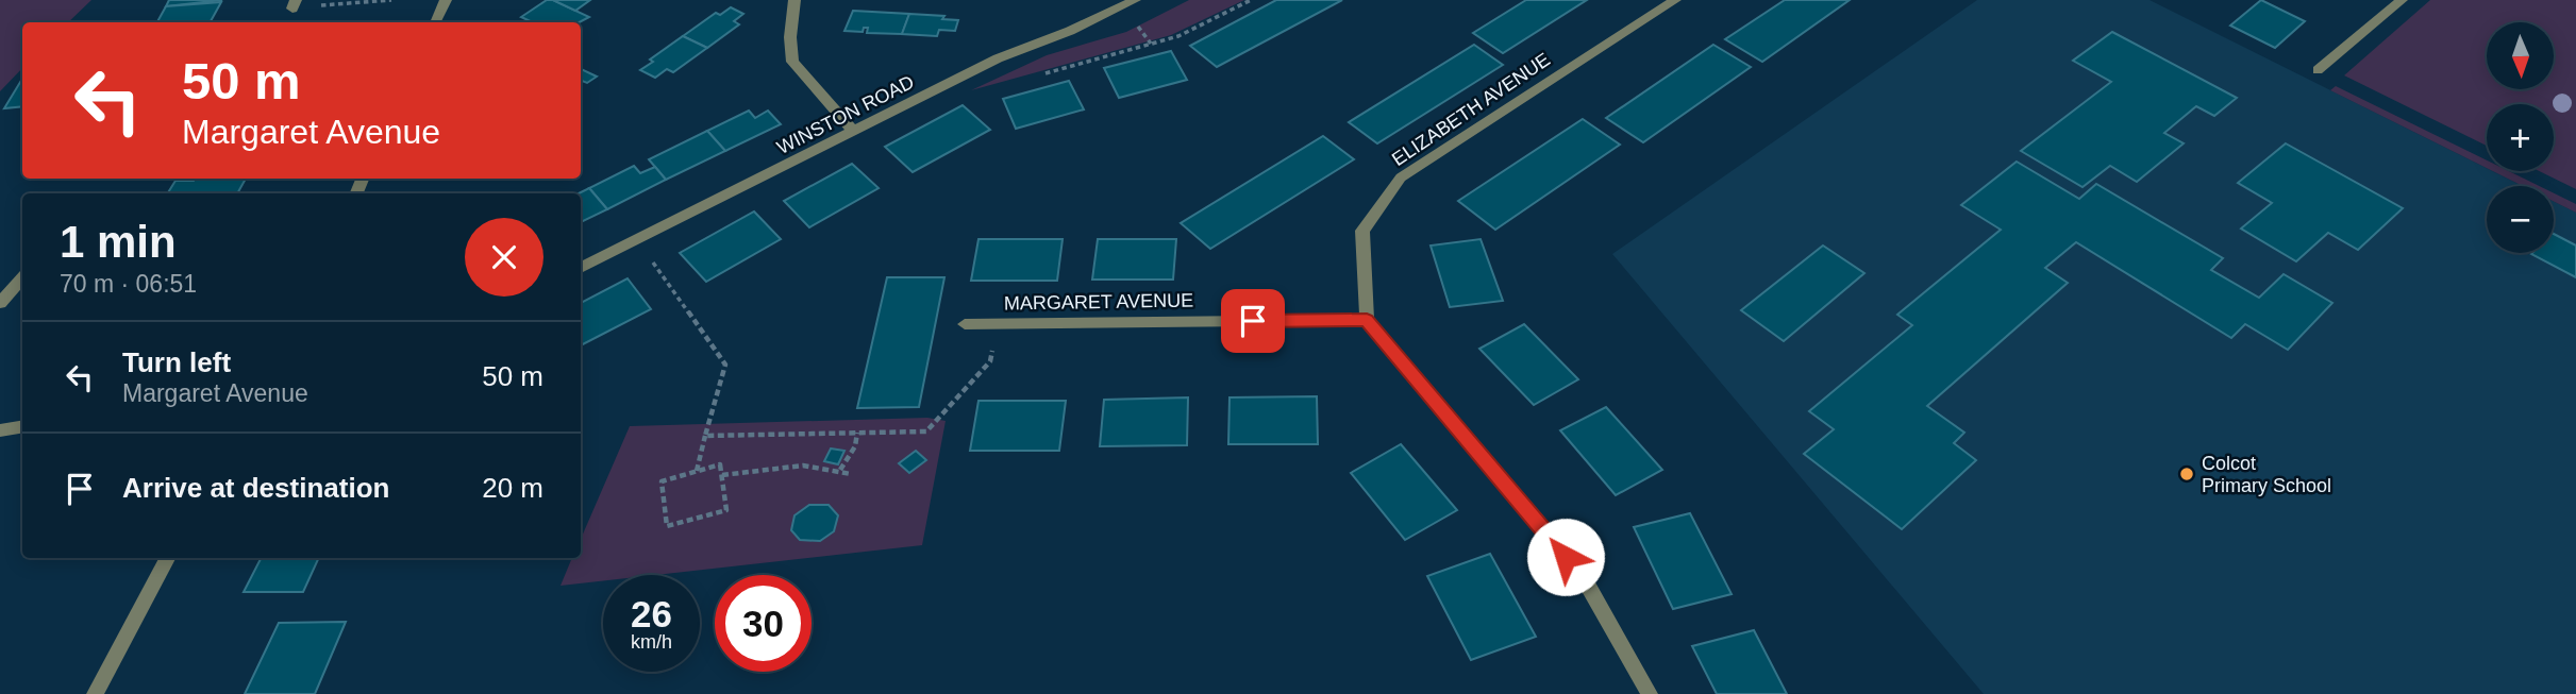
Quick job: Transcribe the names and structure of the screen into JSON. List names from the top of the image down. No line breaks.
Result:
{"streets":{"street":["ELIZABETH AVENUE","WINSTON ROAD","MARGARET AVENUE"]},"crossings":[["ELIZABETH AVENUE","MARGARET AVENUE"]],"places":["Colcot Primary School"],"north":"bottom","page":{"map_buttons":["+","−"],"turn":["50 m","Margaret Avenue"],"heading":["1 min","70 m · 06:51"],"list":[{"name":"Turn left","note":"Margaret Avenue","value":"50 m"},{"name":"Arrive at destination","value":"20 m"}],"speed":"26 km/h","limit":"30"}}
